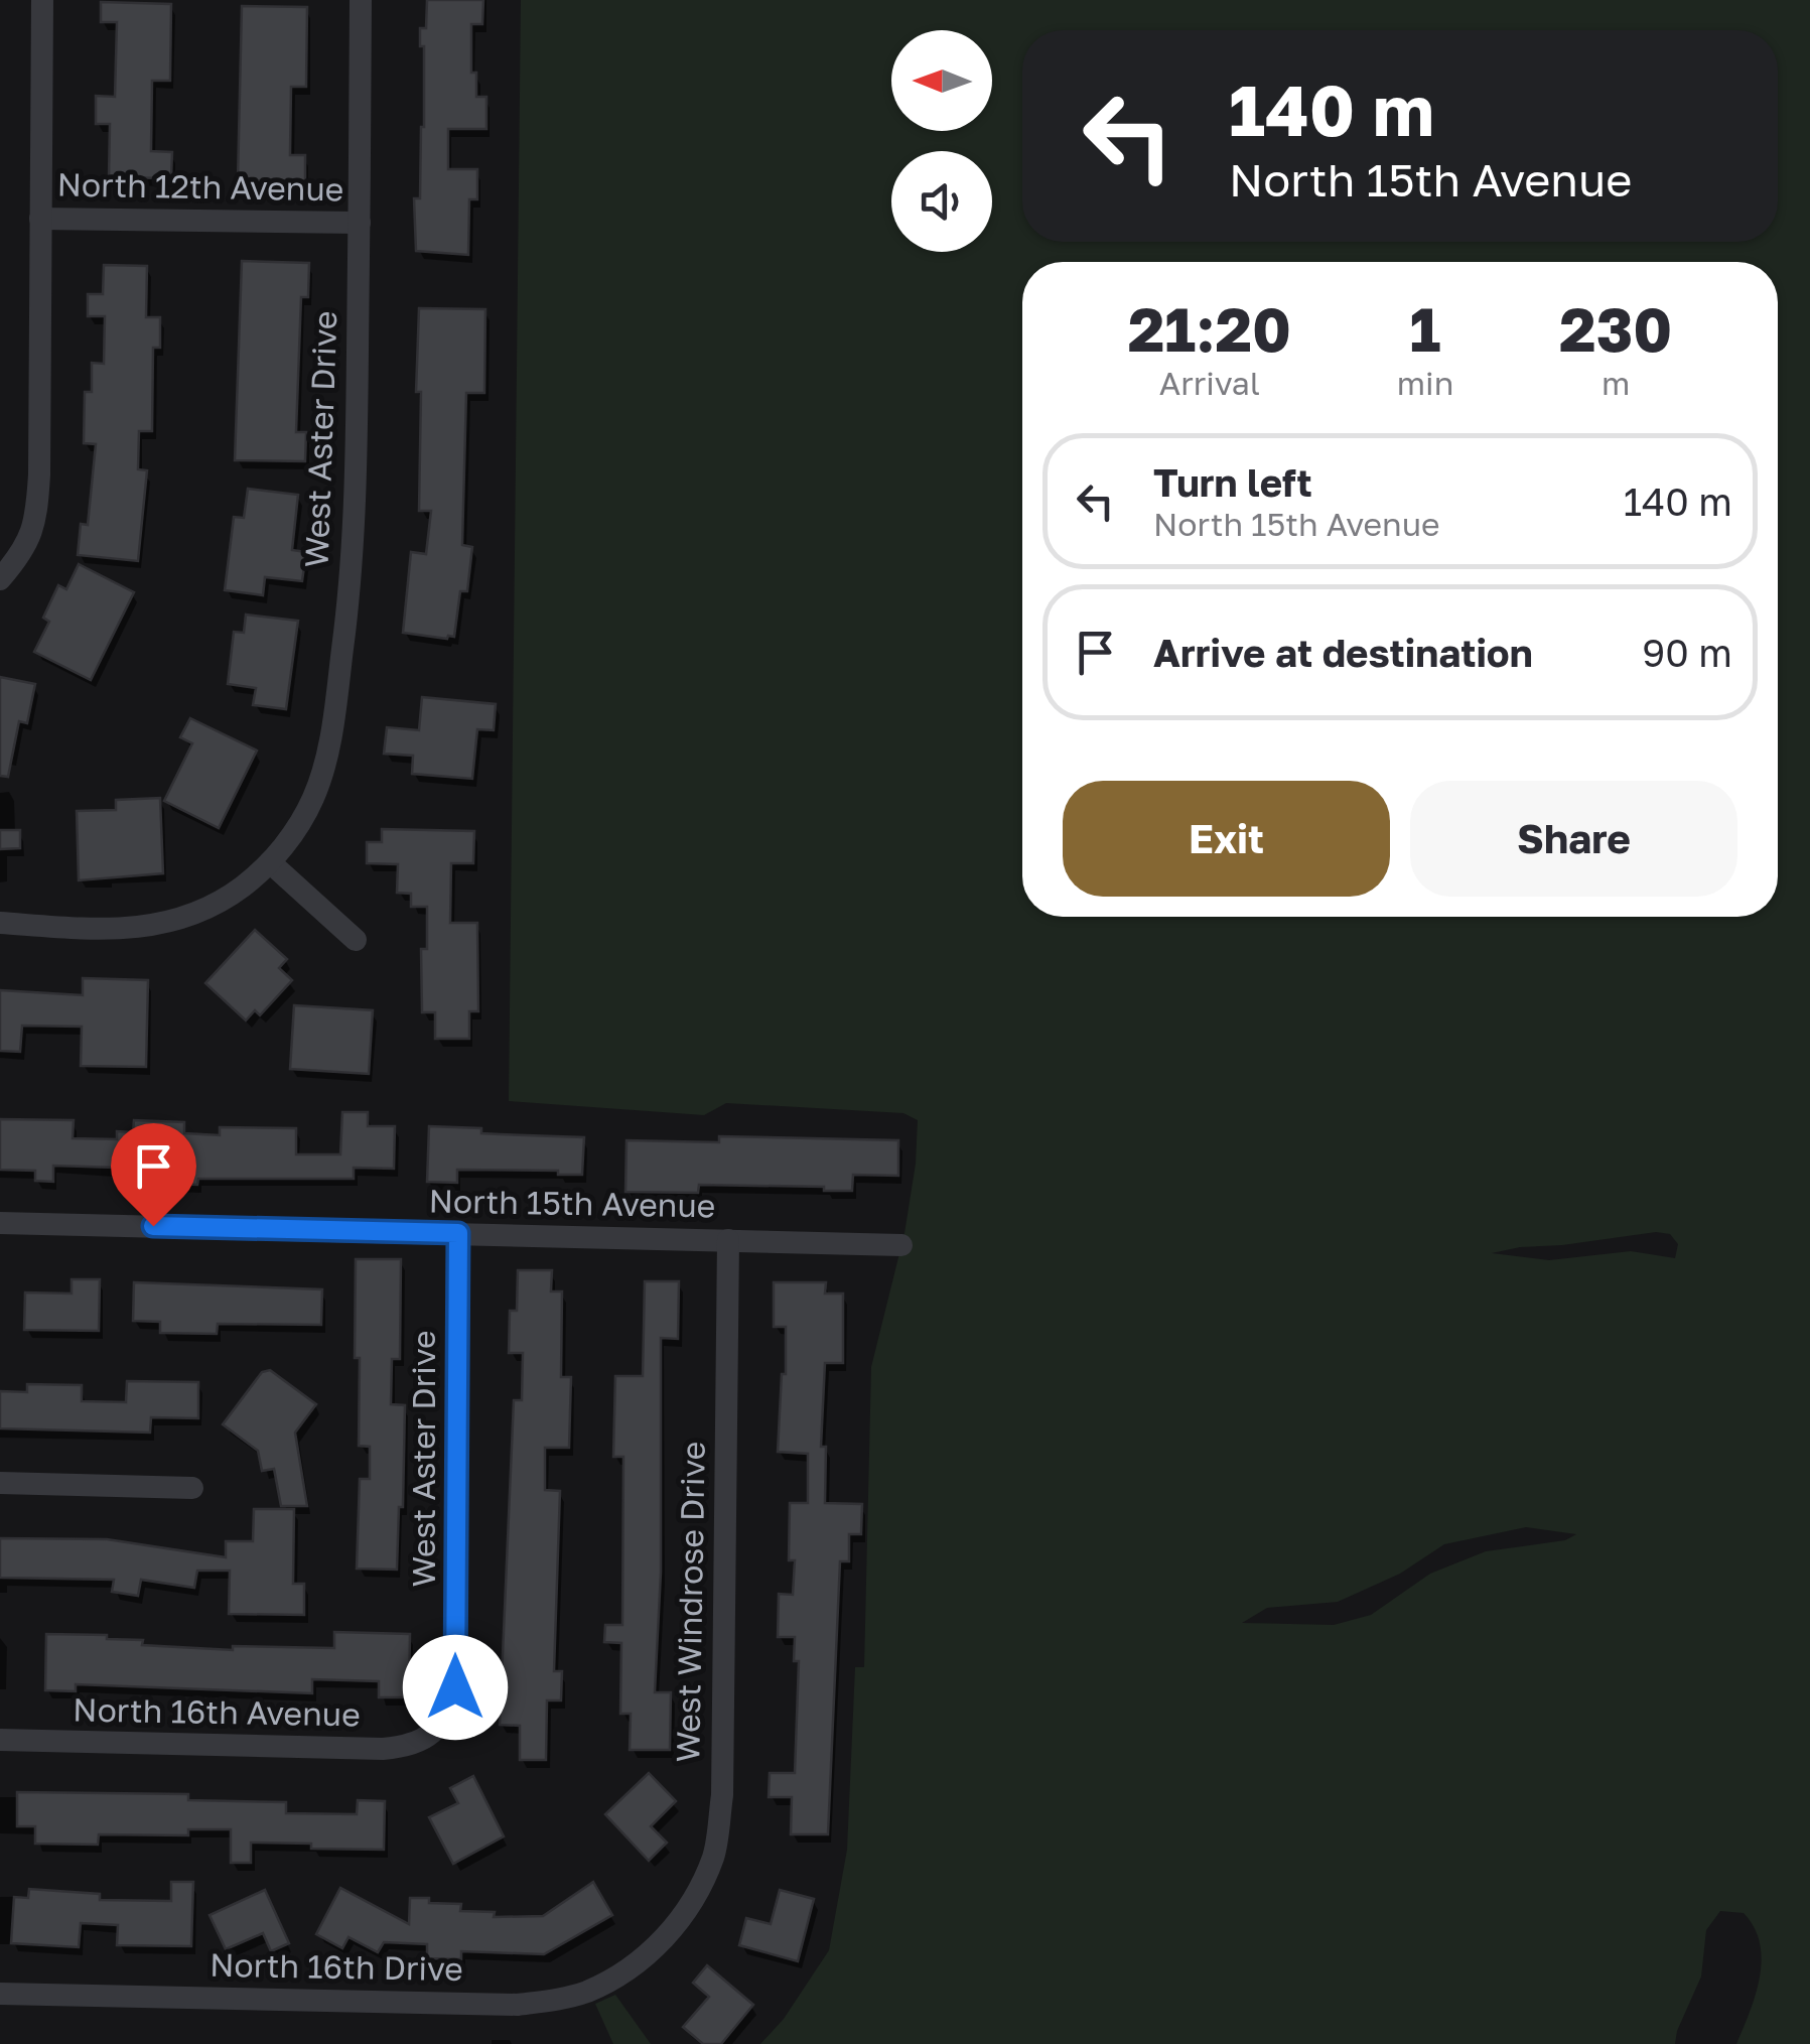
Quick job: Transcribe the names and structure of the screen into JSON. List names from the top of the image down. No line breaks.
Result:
{"streets":{"street":["North 12th Avenue","West Aster Drive","North 15th Avenue","West Windrose Drive","North 16th Avenue","North 16th Drive"]},"crossings":[["North 12th Avenue","West Aster Drive"],["West Aster Drive","North 15th Avenue"],["West Aster Drive","North 16th Avenue"],["North 15th Avenue","West Windrose Drive"],["West Windrose Drive","North 16th Drive"]],"north":"left","page":{"turn":["140 m","North 15th Avenue"],"eta":["21:20","Arrival","1","min","230","m"],"list":[{"name":"Turn left","note":"North 15th Avenue","value":"140 m"},{"name":"Arrive at destination","value":"90 m"}],"buttons":["Exit","Share"]}}
